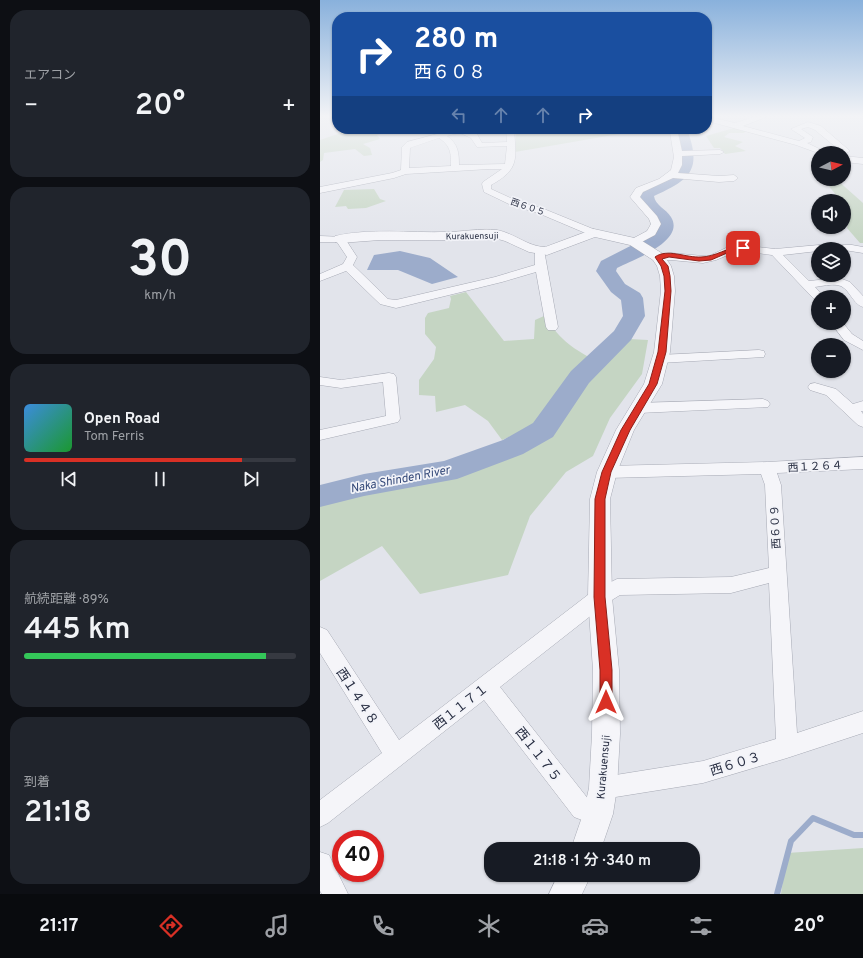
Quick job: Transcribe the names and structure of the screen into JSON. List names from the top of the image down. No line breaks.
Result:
{"streets":{"street":["西６０５","Kurakuensuji","西１２６４","西６０９","西１４４８","西１１７１","西１１７５","西６０３"]},"crossings":[["Kurakuensuji","西１１７１"],["Kurakuensuji","西１１７５"],["Kurakuensuji","西６０３"],["西１２６４","西６０９"],["西６０９","西１１７１"],["西６０９","西６０３"],["西１４４８","西１１７１"],["西１１７１","西１１７５"]],"water":["Naka Shinden River"],"north":"right","page":{"tile":["エアコン",["30","km/h"],["航続距離 · 89%","445 km"],["到着","21:18"]],"turn":["280 m","西６０８"],"heat":["−","20°","+"],"map_buttons":["+","−"],"song":["Open Road","Tom Ferris"],"limit":"40","trip":"21:18 · 1 分 · 340 m","tabs":["21:17","20°"]}}
